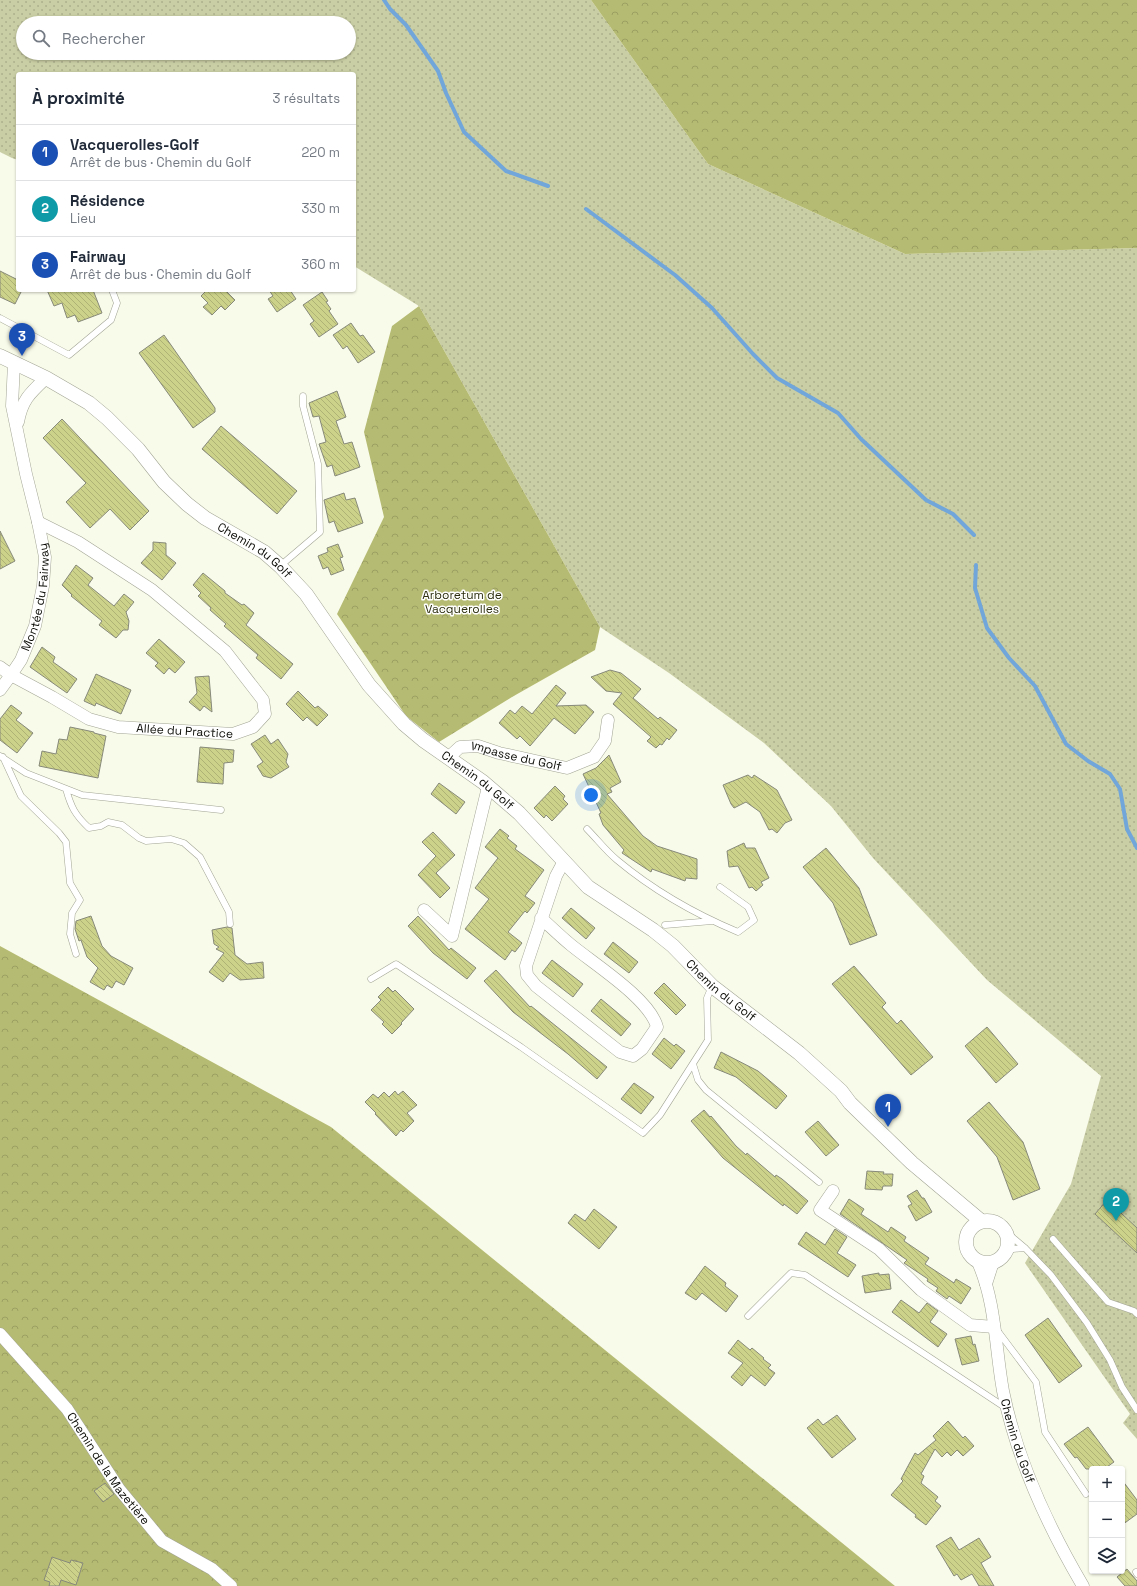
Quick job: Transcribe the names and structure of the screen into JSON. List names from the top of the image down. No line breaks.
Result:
{"streets":{"street":["Chemin du Golf","Montée du Fairway","Allée du Practice","Impasse du Golf","Chemin de la Mazetière"]},"crossings":[["Chemin du Golf","Montée du Fairway"],["Chemin du Golf","Impasse du Golf"],["Montée du Fairway","Allée du Practice"]],"parks":["Arboretum de Vacquerolles"],"page":{"search":"Rechercher","heading":["À proximité","3 résultats"],"list":[{"mark":"1","name":"Vacquerolles-Golf","note":"Arrêt de bus · Chemin du Golf","value":"220 m"},{"mark":"2","name":"Résidence","note":"Lieu","value":"330 m"},{"mark":"3","name":"Fairway","note":"Arrêt de bus · Chemin du Golf","value":"360 m"}],"pins":["3","1","2"],"map_buttons":["+","−"]}}
